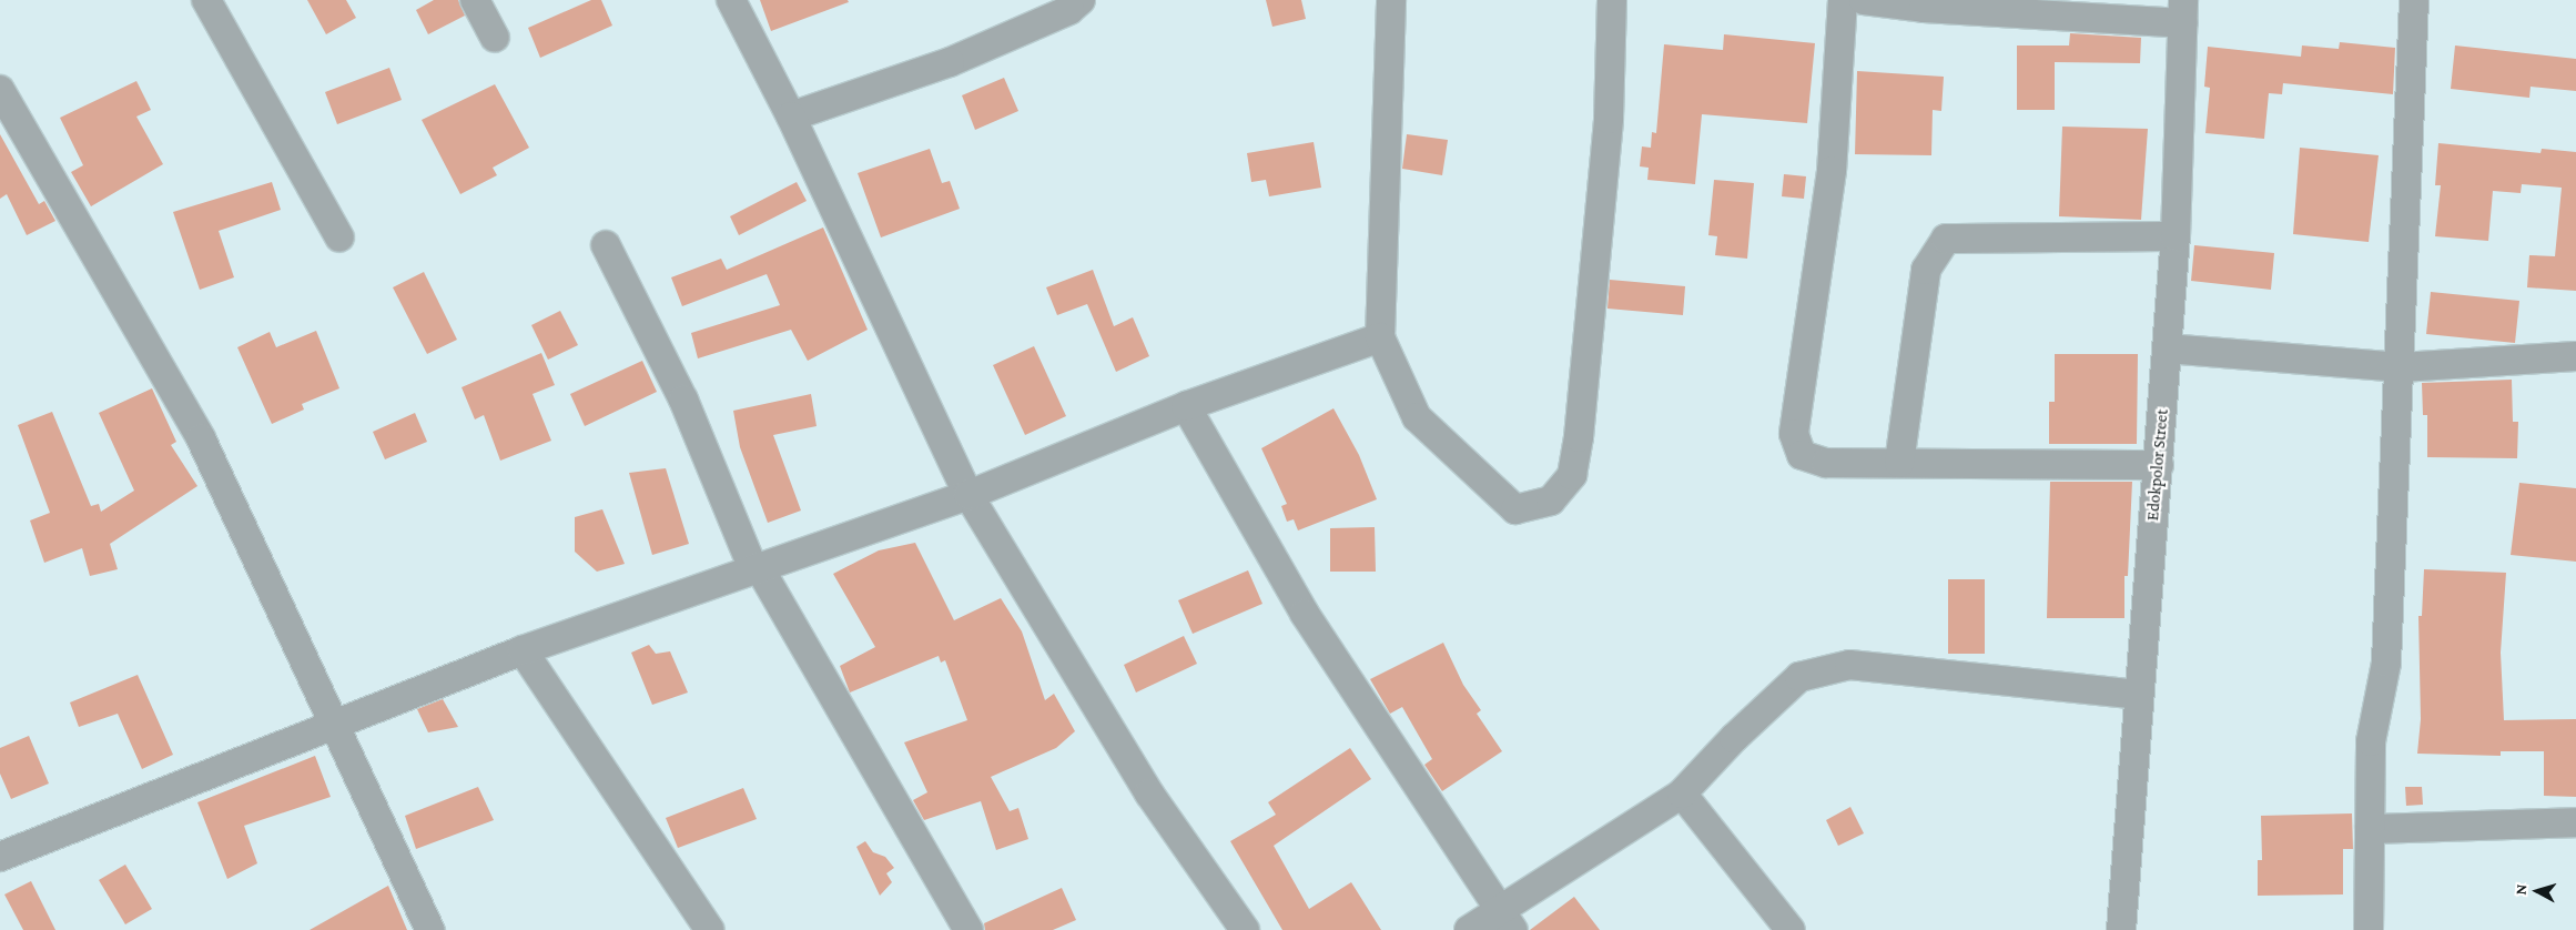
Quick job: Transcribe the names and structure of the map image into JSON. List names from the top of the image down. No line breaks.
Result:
{"streets":{"street":["Edokpolor Street"]},"north":"left"}
